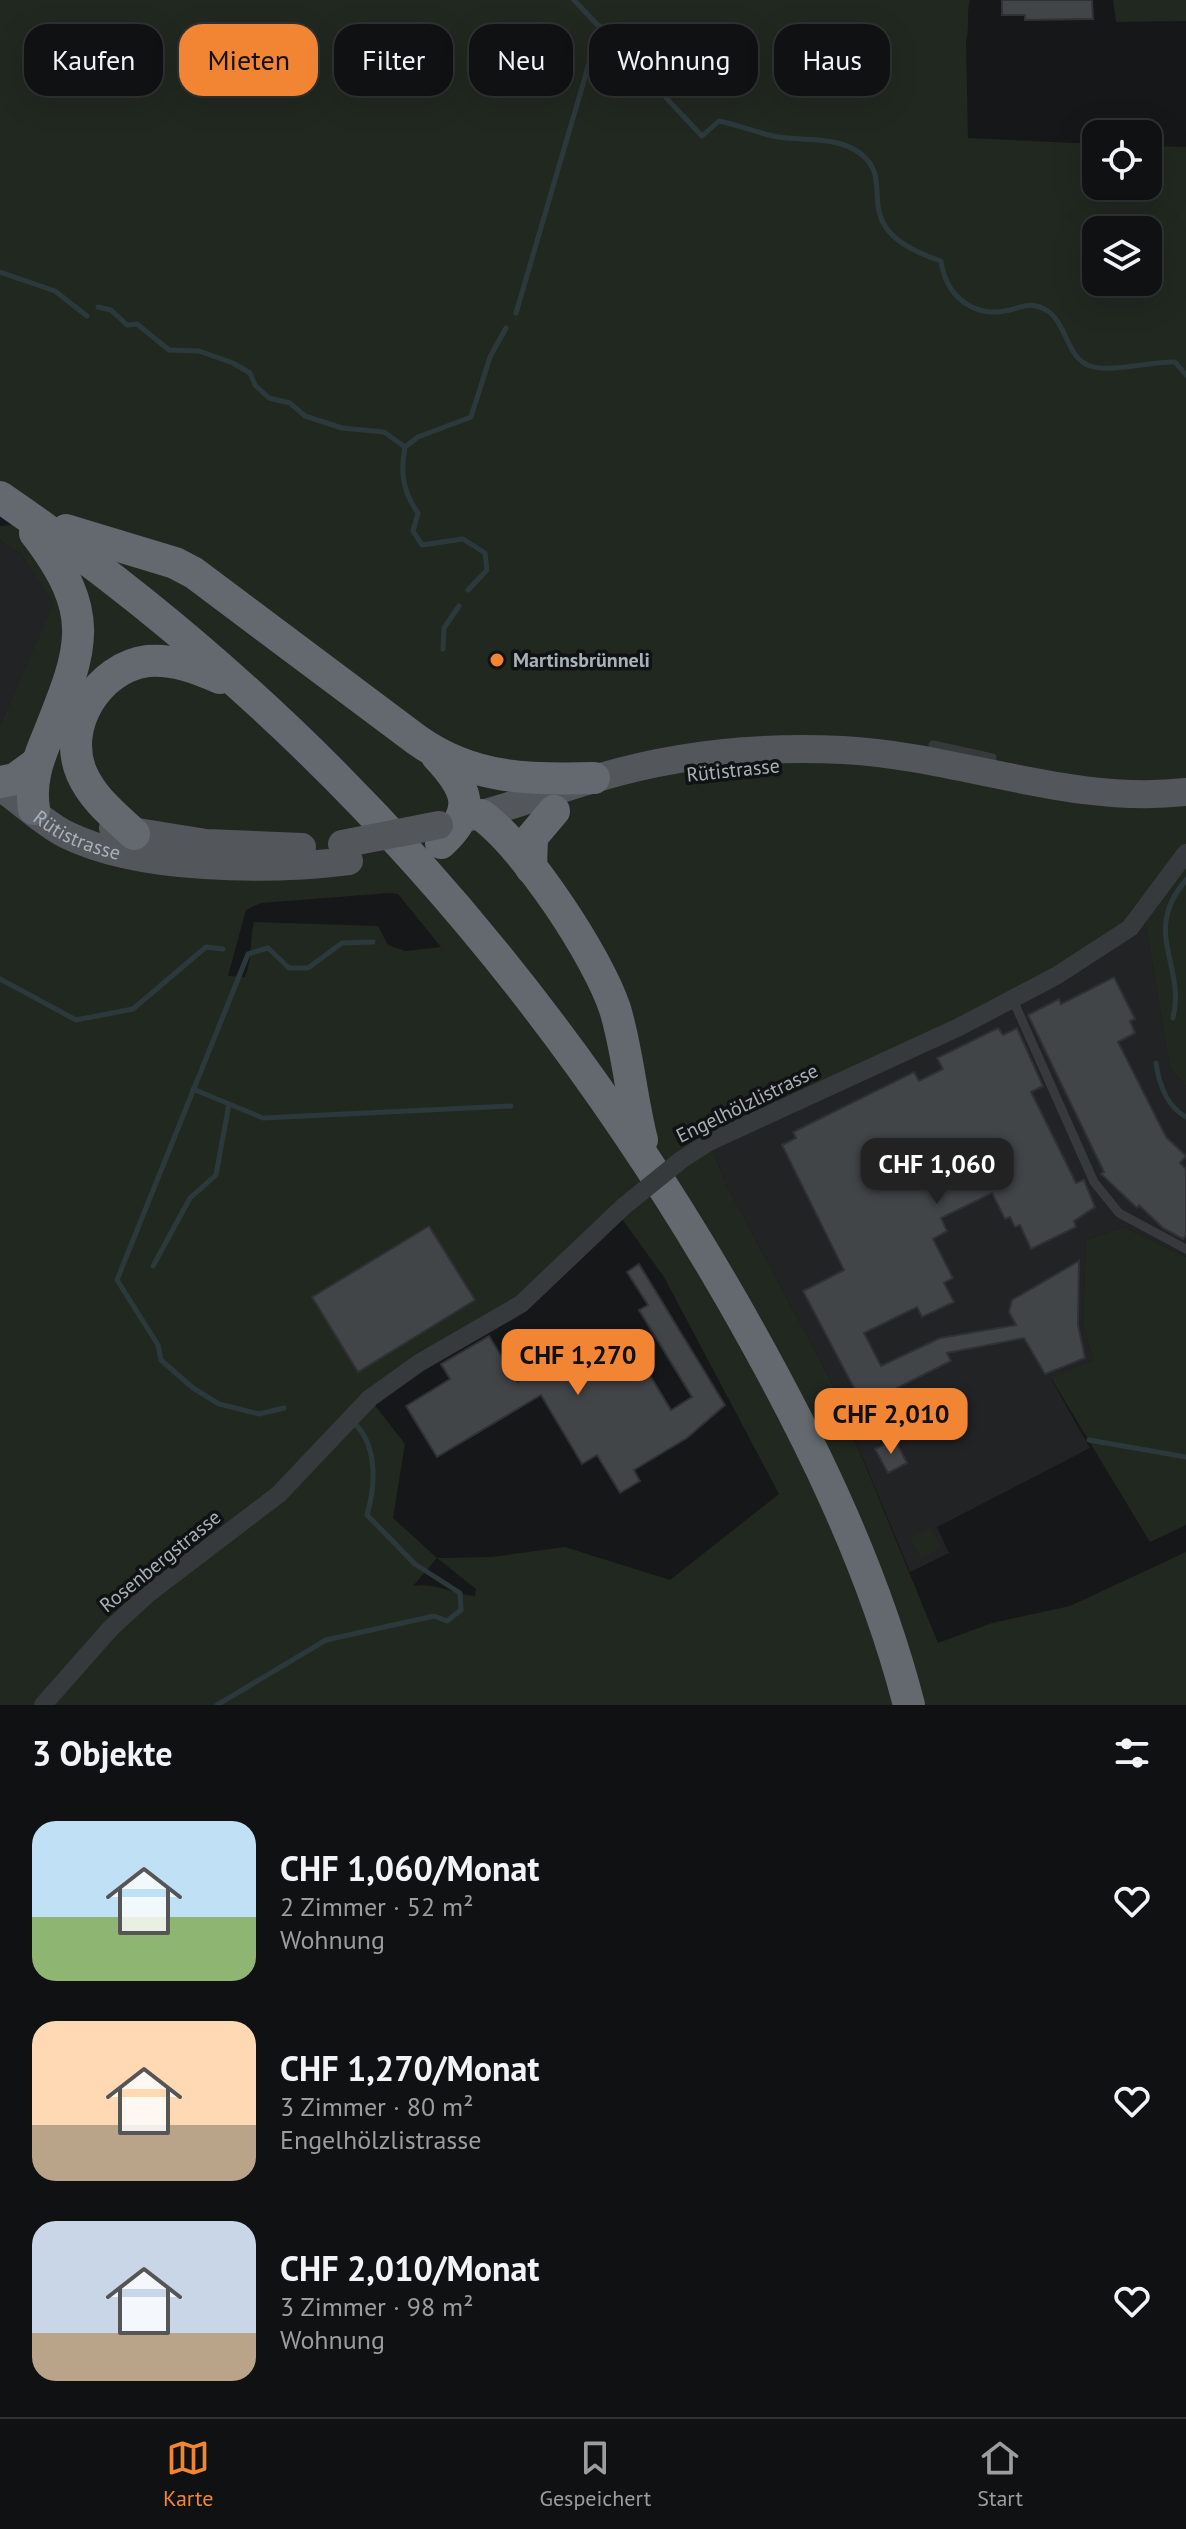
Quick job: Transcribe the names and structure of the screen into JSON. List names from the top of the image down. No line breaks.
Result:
{"streets":{"main road":["Rütistrasse"],"street":["Engelhölzlistrasse","Rosenbergstrasse"]},"crossings":[["Engelhölzlistrasse","Rosenbergstrasse"]],"places":["Martinsbrünneli"],"page":{"chip":["Kaufen","Mieten","Filter","Neu","Wohnung","Haus"],"price":["CHF 1,060","CHF 1,270","CHF 2,010"],"heading":"3 Objekte","list":[{"name":"CHF 1,060/Monat","note":"2 Zimmer · 52 m² · Wohnung"},{"name":"CHF 1,270/Monat","note":"3 Zimmer · 80 m² · Engelhölzlistrasse"},{"name":"CHF 2,010/Monat","note":"3 Zimmer · 98 m² · Wohnung"}],"tabs":["Karte","Gespeichert","Start"]}}
